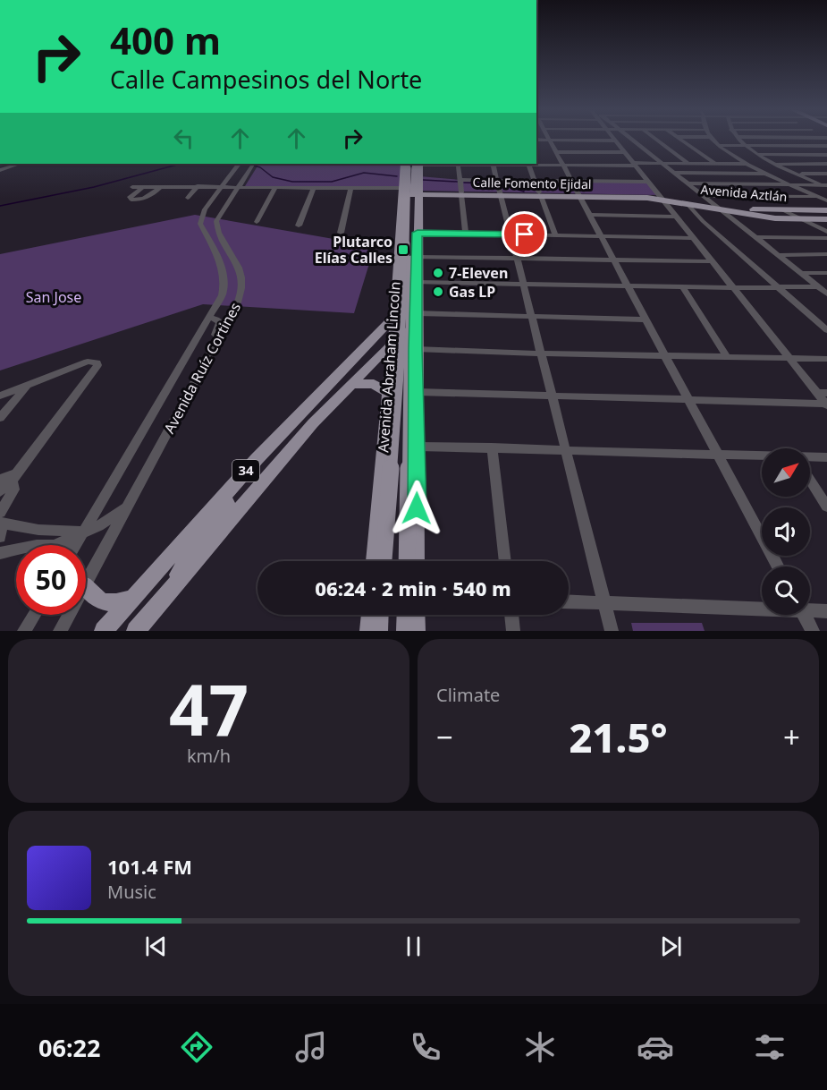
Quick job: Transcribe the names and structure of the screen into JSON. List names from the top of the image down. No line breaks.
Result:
{"streets":{"main road":["Calle Fomento Ejidal","Avenida Aztlán","Avenida Abraham Lincoln","34"],"street":["Avenida Ruíz Cortines"]},"crossings":[["Calle Fomento Ejidal","Avenida Aztlán"],["Calle Fomento Ejidal","Avenida Abraham Lincoln"],["Avenida Abraham Lincoln","34"]],"parks":["San Jose"],"places":{"transit":["Plutarco Elías Calles"],"other":["7-Eleven","Gas LP"]},"north":"top right","page":{"turn":["400 m","Calle Campesinos del Norte"],"limit":"50","trip":"06:24 · 2 min · 540 m","tile":[["47","km/h"],"Climate"],"heat":["−","21.5°","+"],"song":["101.4 FM","Music"],"tabs":"06:22"}}
